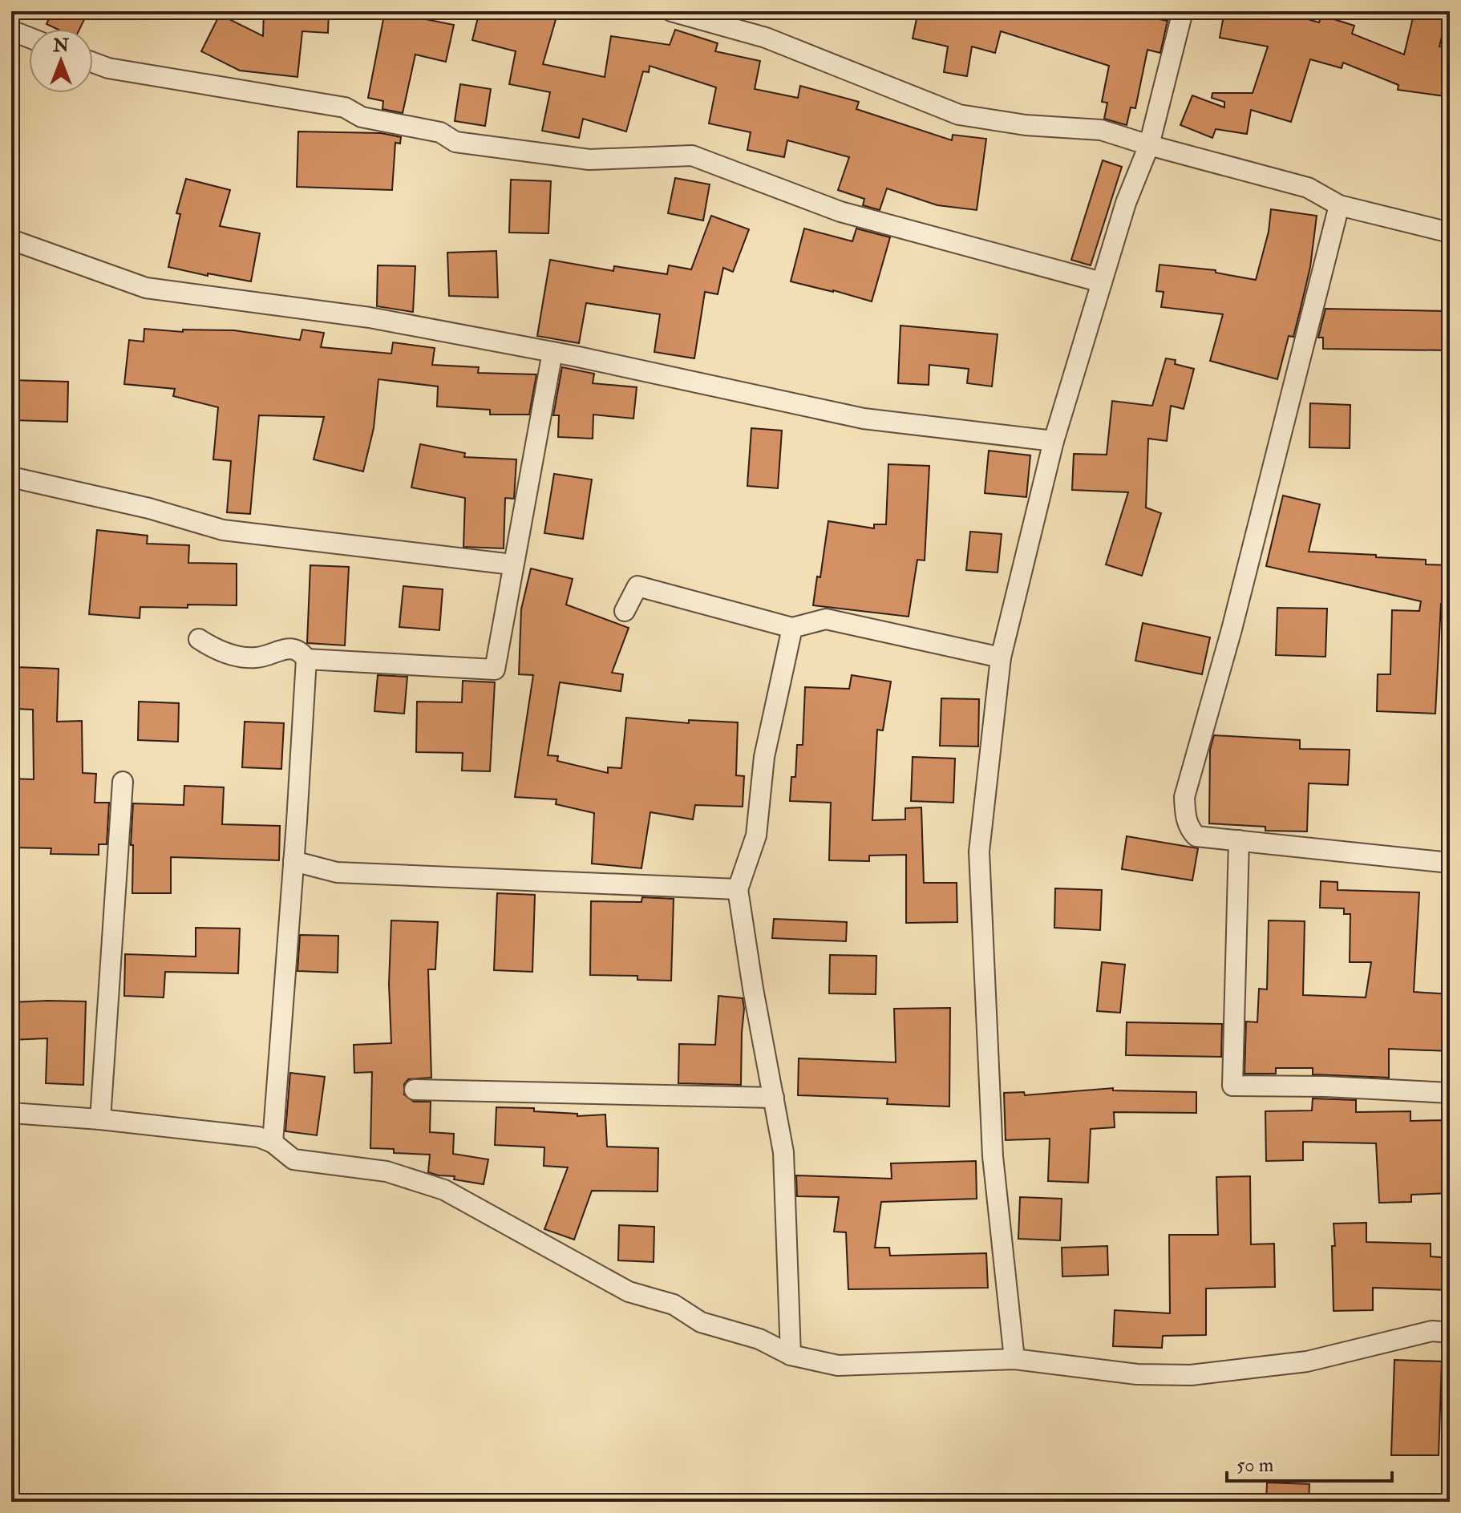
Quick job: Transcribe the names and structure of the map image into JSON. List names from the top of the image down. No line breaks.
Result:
{"scale_bar":"50 m","north":"top"}
